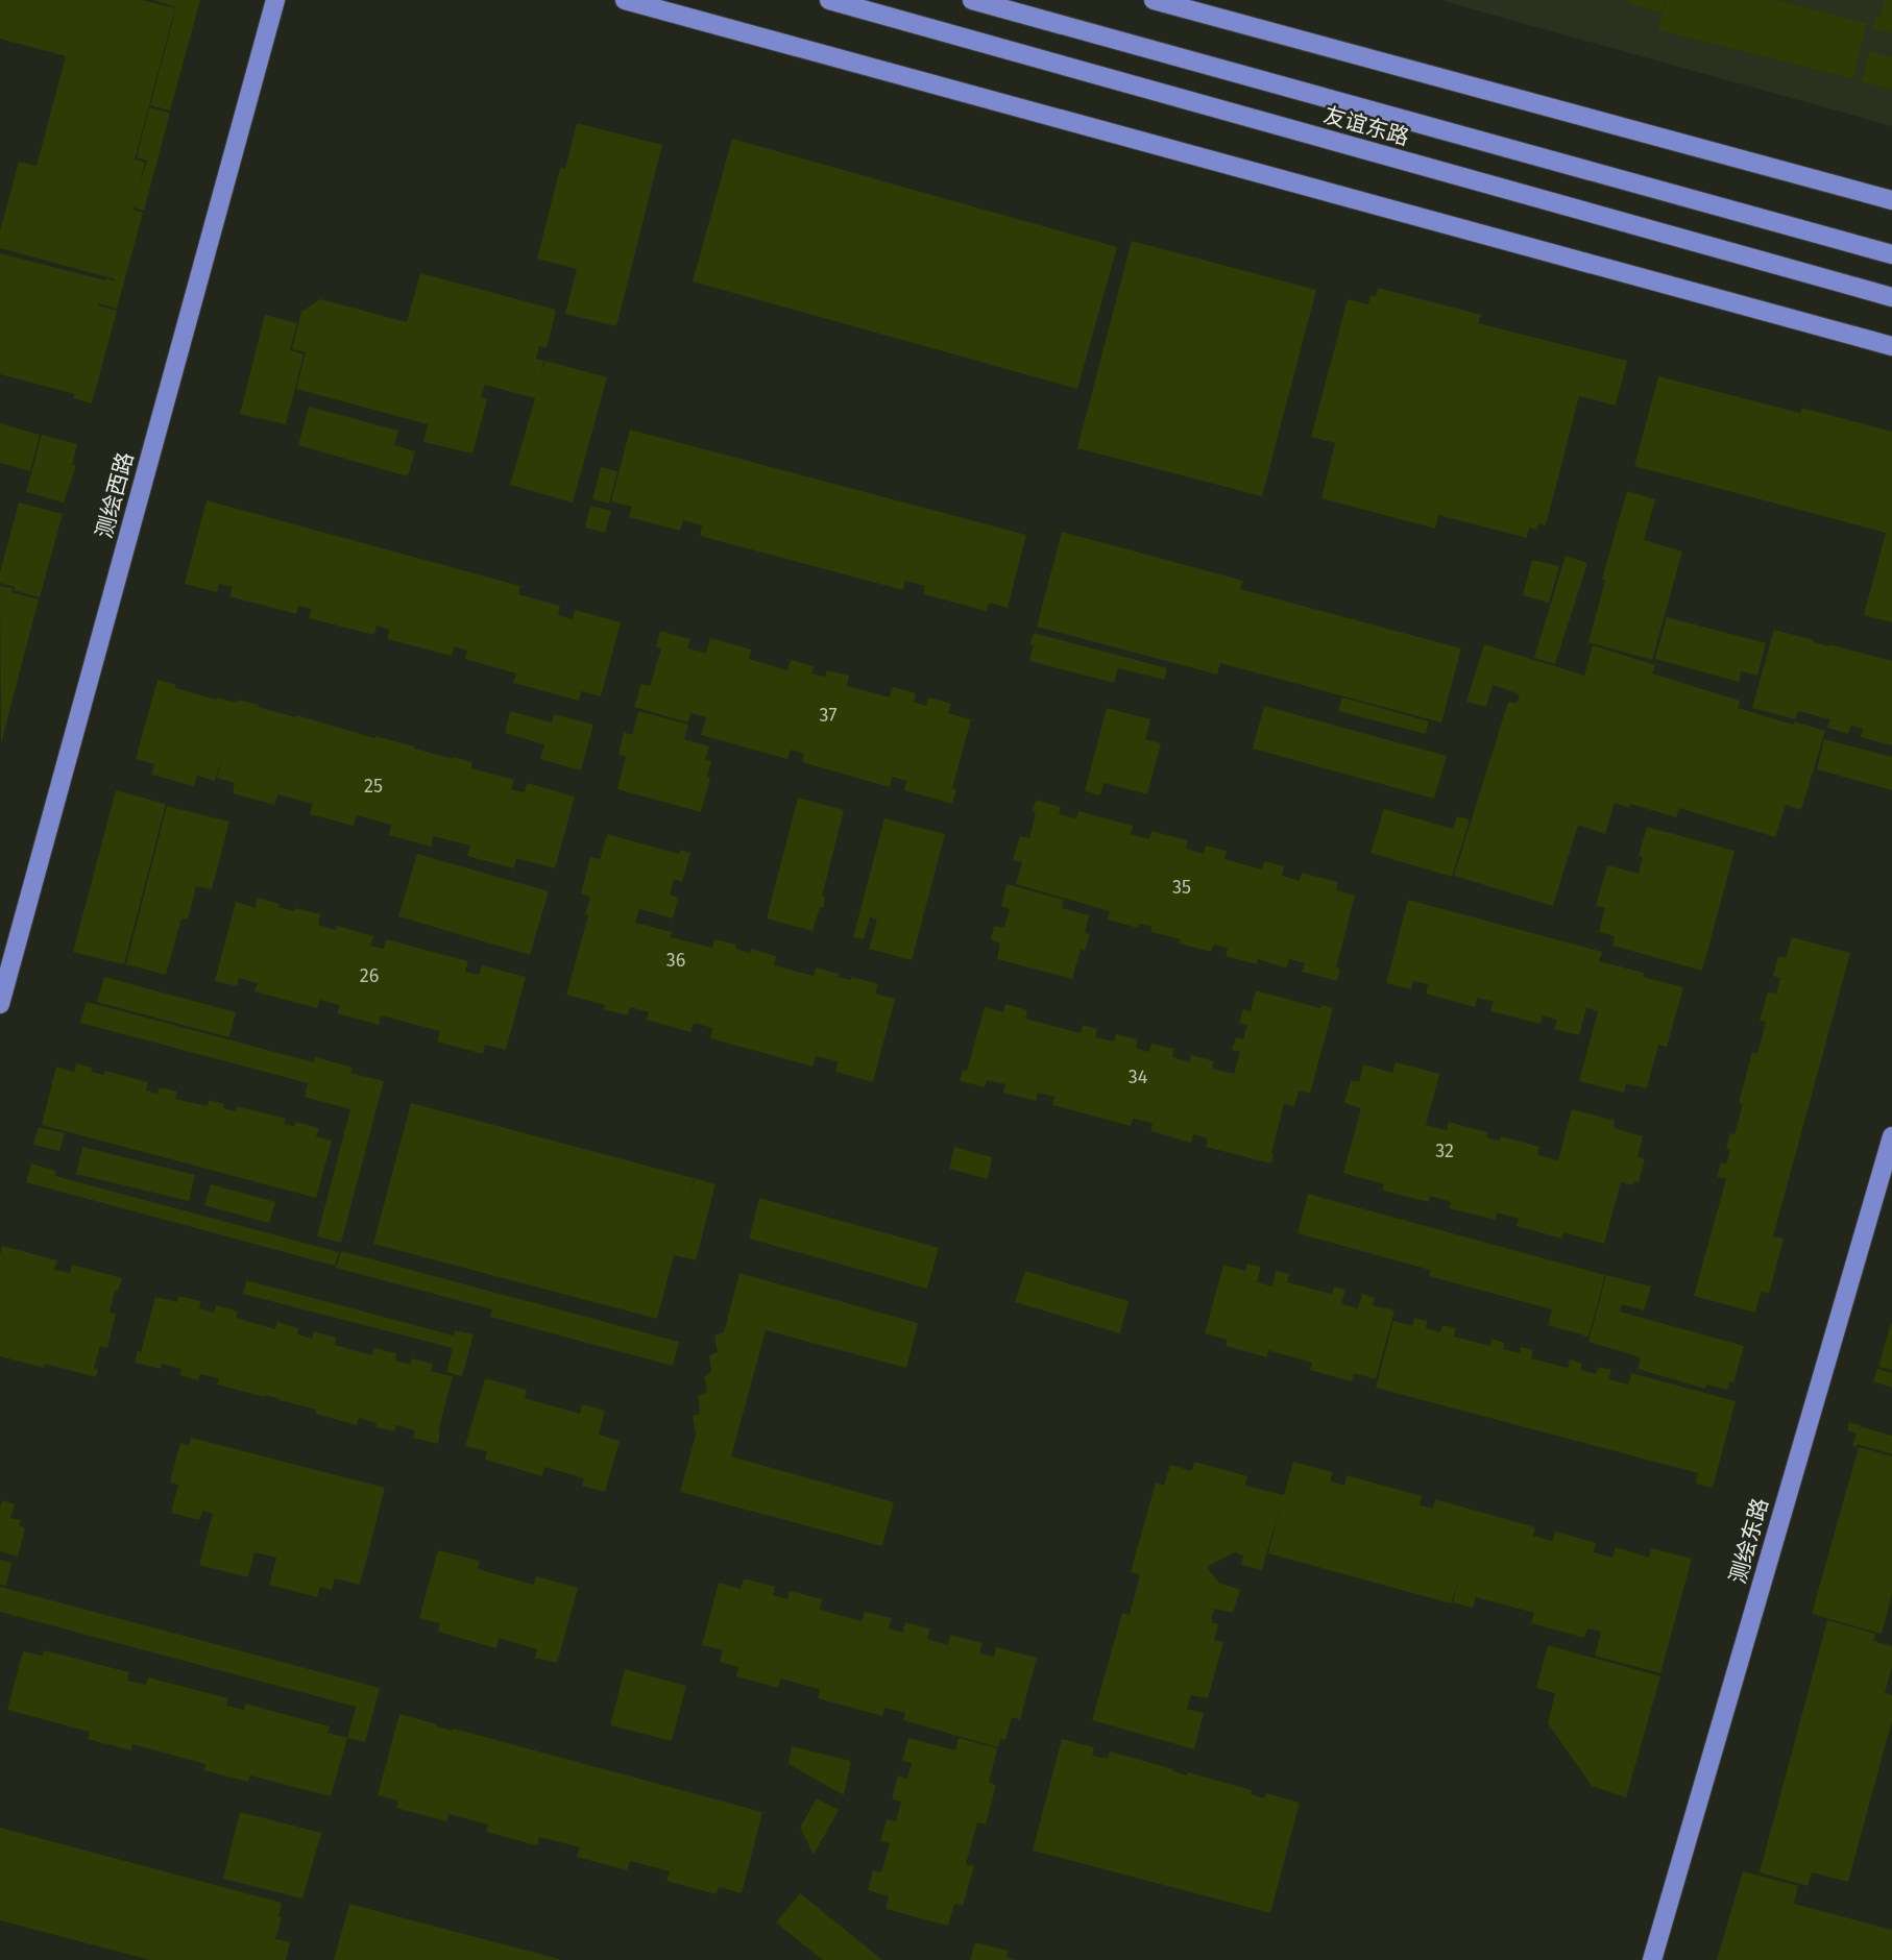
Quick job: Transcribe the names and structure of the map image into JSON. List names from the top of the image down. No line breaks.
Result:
{"streets":{"street":["友谊东路","测绘西路","测绘东路"]},"house_numbers":["37","25","35","36","26","34","32"]}
